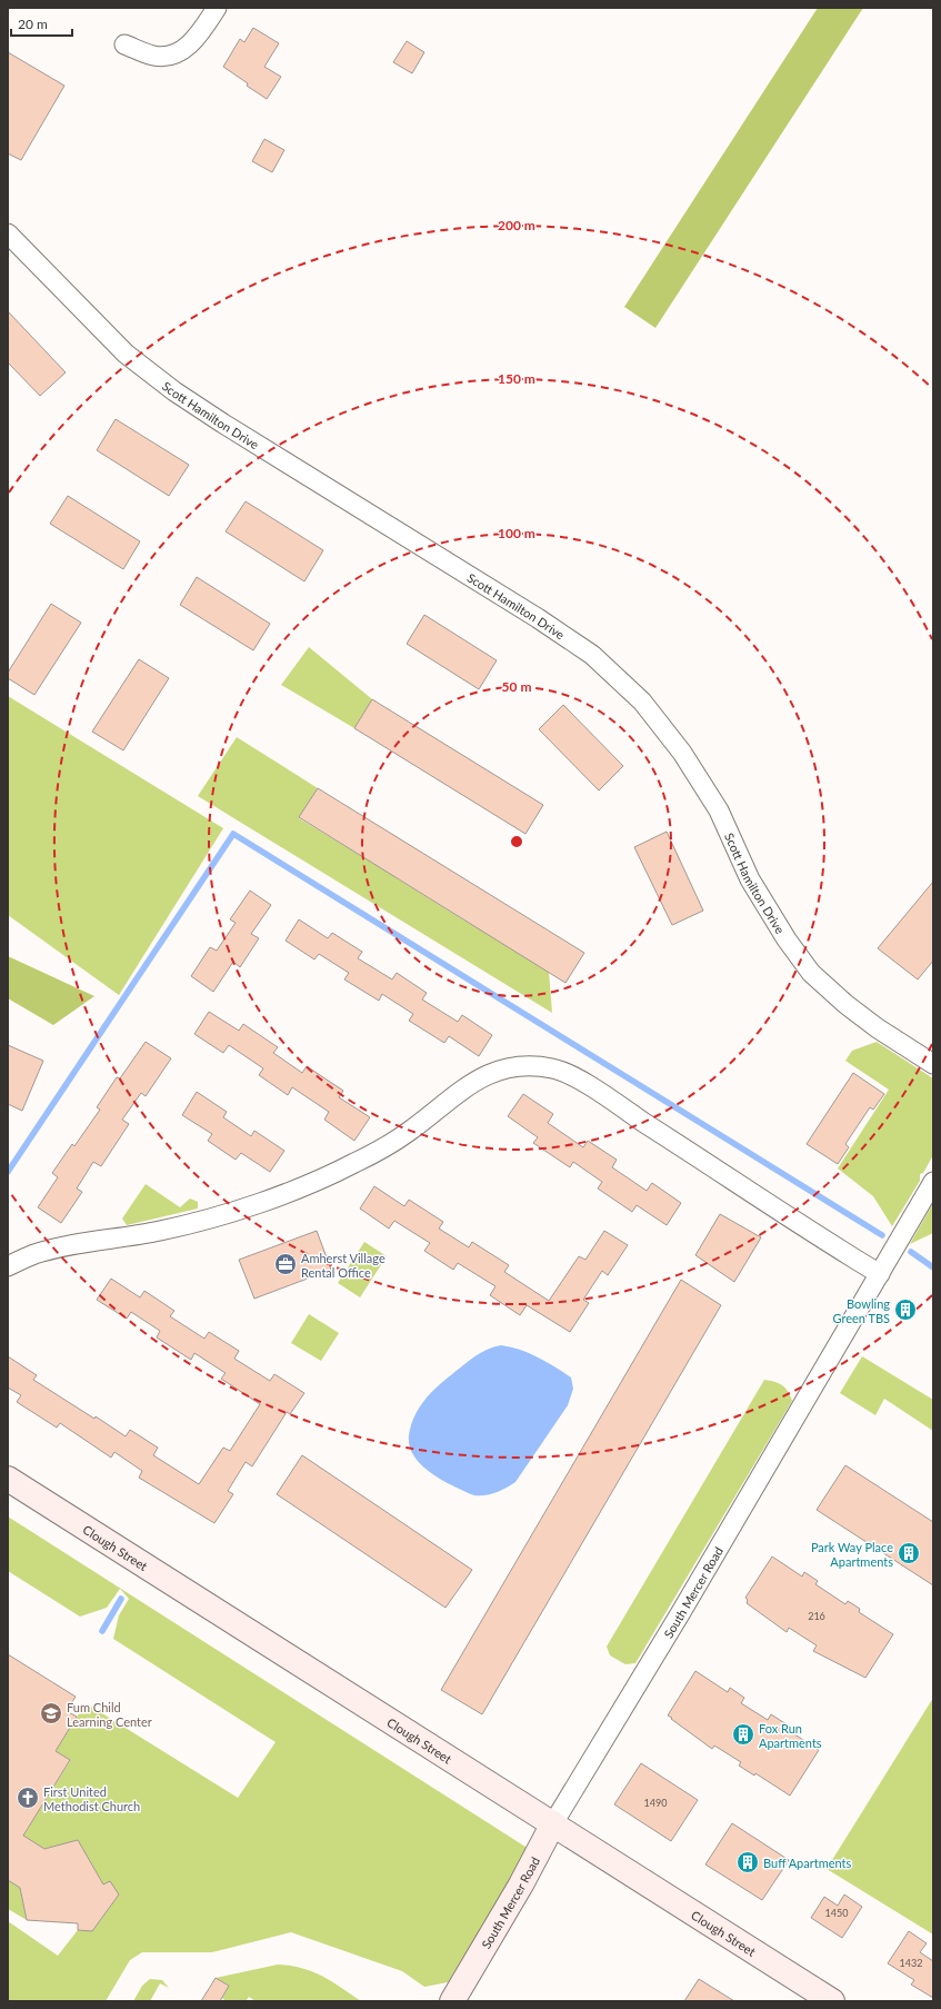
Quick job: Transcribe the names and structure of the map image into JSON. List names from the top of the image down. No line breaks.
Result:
{"streets":{"street":["Scott Hamilton Drive","Clough Street","South Mercer Road"]},"crossings":[["Clough Street","South Mercer Road"]],"places":{"office":["Amherst Village Rental Office"],"building":["Bowling Green TBS","Park Way Place Apartments","Fox Run Apartments","Buff Apartments"],"school or university":["Fum Child Learning Center"],"church":["First United Methodist Church"]},"house_numbers":["216","1490","1450","1432"],"scale_bar":"20 m","rings":["200 m","150 m","100 m","50 m"]}
